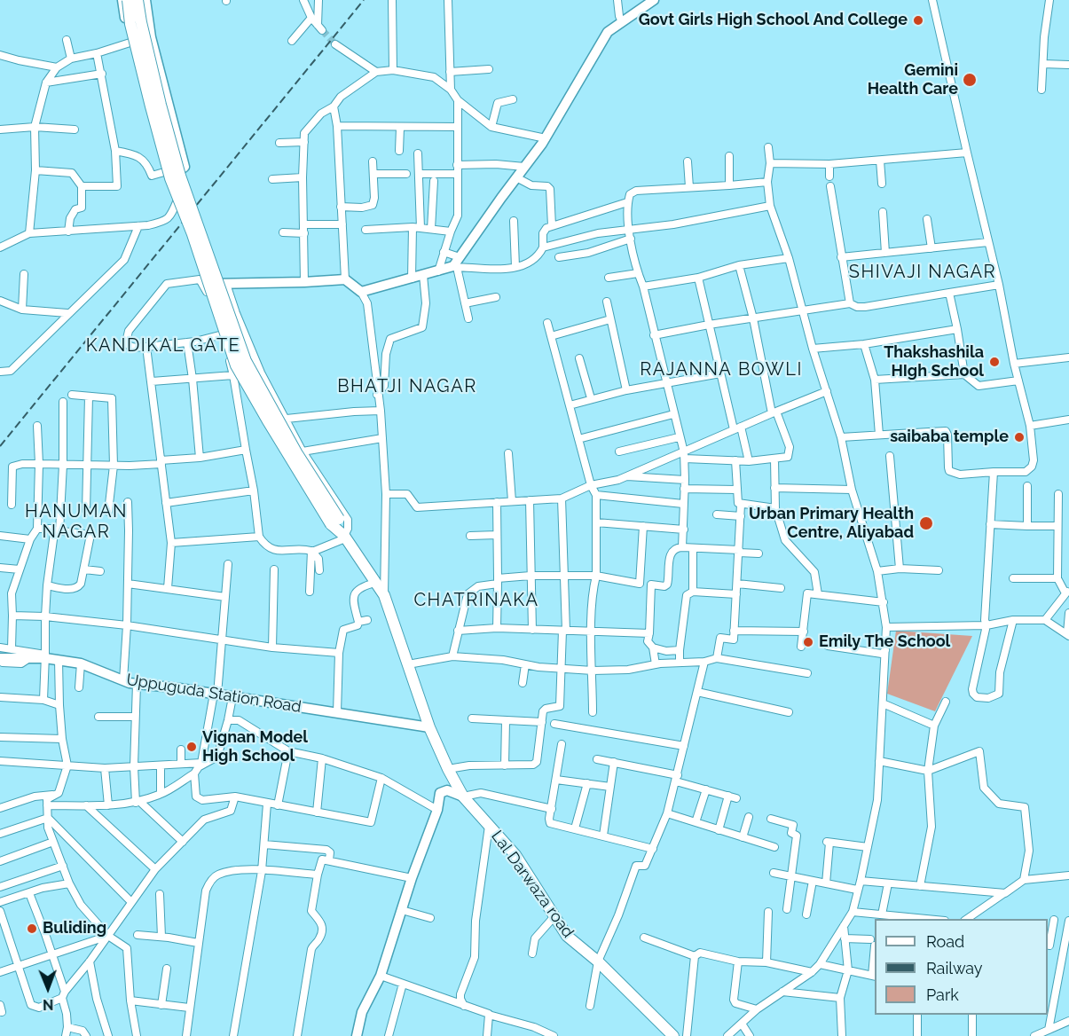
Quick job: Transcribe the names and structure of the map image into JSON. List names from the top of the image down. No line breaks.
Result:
{"streets":{"main road":["Lal Darwaza road"],"street":["Uppuguda Station Road"]},"crossings":[["Uppuguda Station Road","Lal Darwaza road"]],"districts":["SHIVAJI NAGAR","KANDIKAL GATE","RAJANNA BOWLI","BHATJI NAGAR","HANUMAN NAGAR","CHATRINAKA"],"places":["Govt Girls High School And College","Gemini Health Care","Thakshashila HIgh School","saibaba temple","Urban Primary Health Centre, Aliyabad","Emily The School","Vignan Model High School","Buliding"],"legend":["Road","Railway","Park"],"north":"bottom"}
